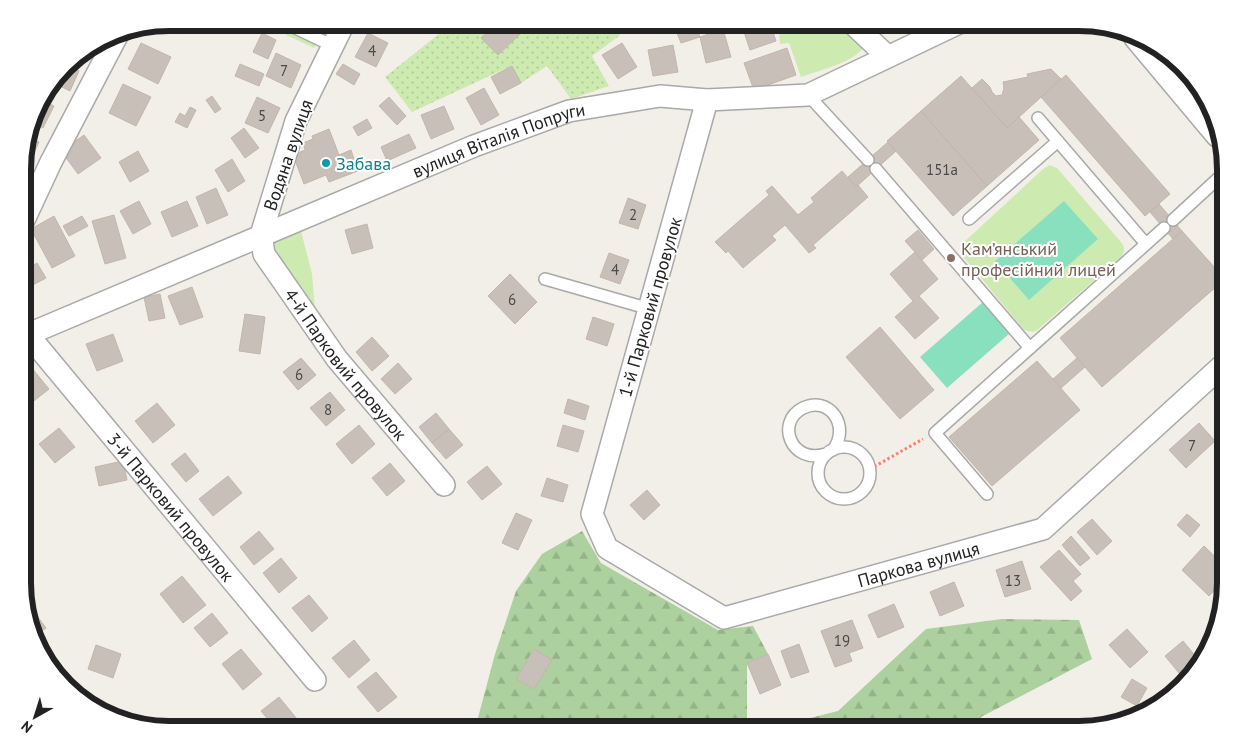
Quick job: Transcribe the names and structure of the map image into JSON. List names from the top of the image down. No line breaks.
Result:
{"streets":{"street":["вулиця Віталія Попруги","Водяна вулиця","1-й Парковий провулок","4-й Парковий провулок","3-й Парковий провулок","Паркова вулиця"]},"crossings":[["вулиця Віталія Попруги","Водяна вулиця"],["вулиця Віталія Попруги","1-й Парковий провулок"],["вулиця Віталія Попруги","4-й Парковий провулок"],["Водяна вулиця","4-й Парковий провулок"],["1-й Парковий провулок","Паркова вулиця"]],"places":["Забава","Кам’янський професійний лицей"],"house_numbers":["4","7","5","151а","2","4","6","6","8","7","13","19"],"north":"bottom left"}
